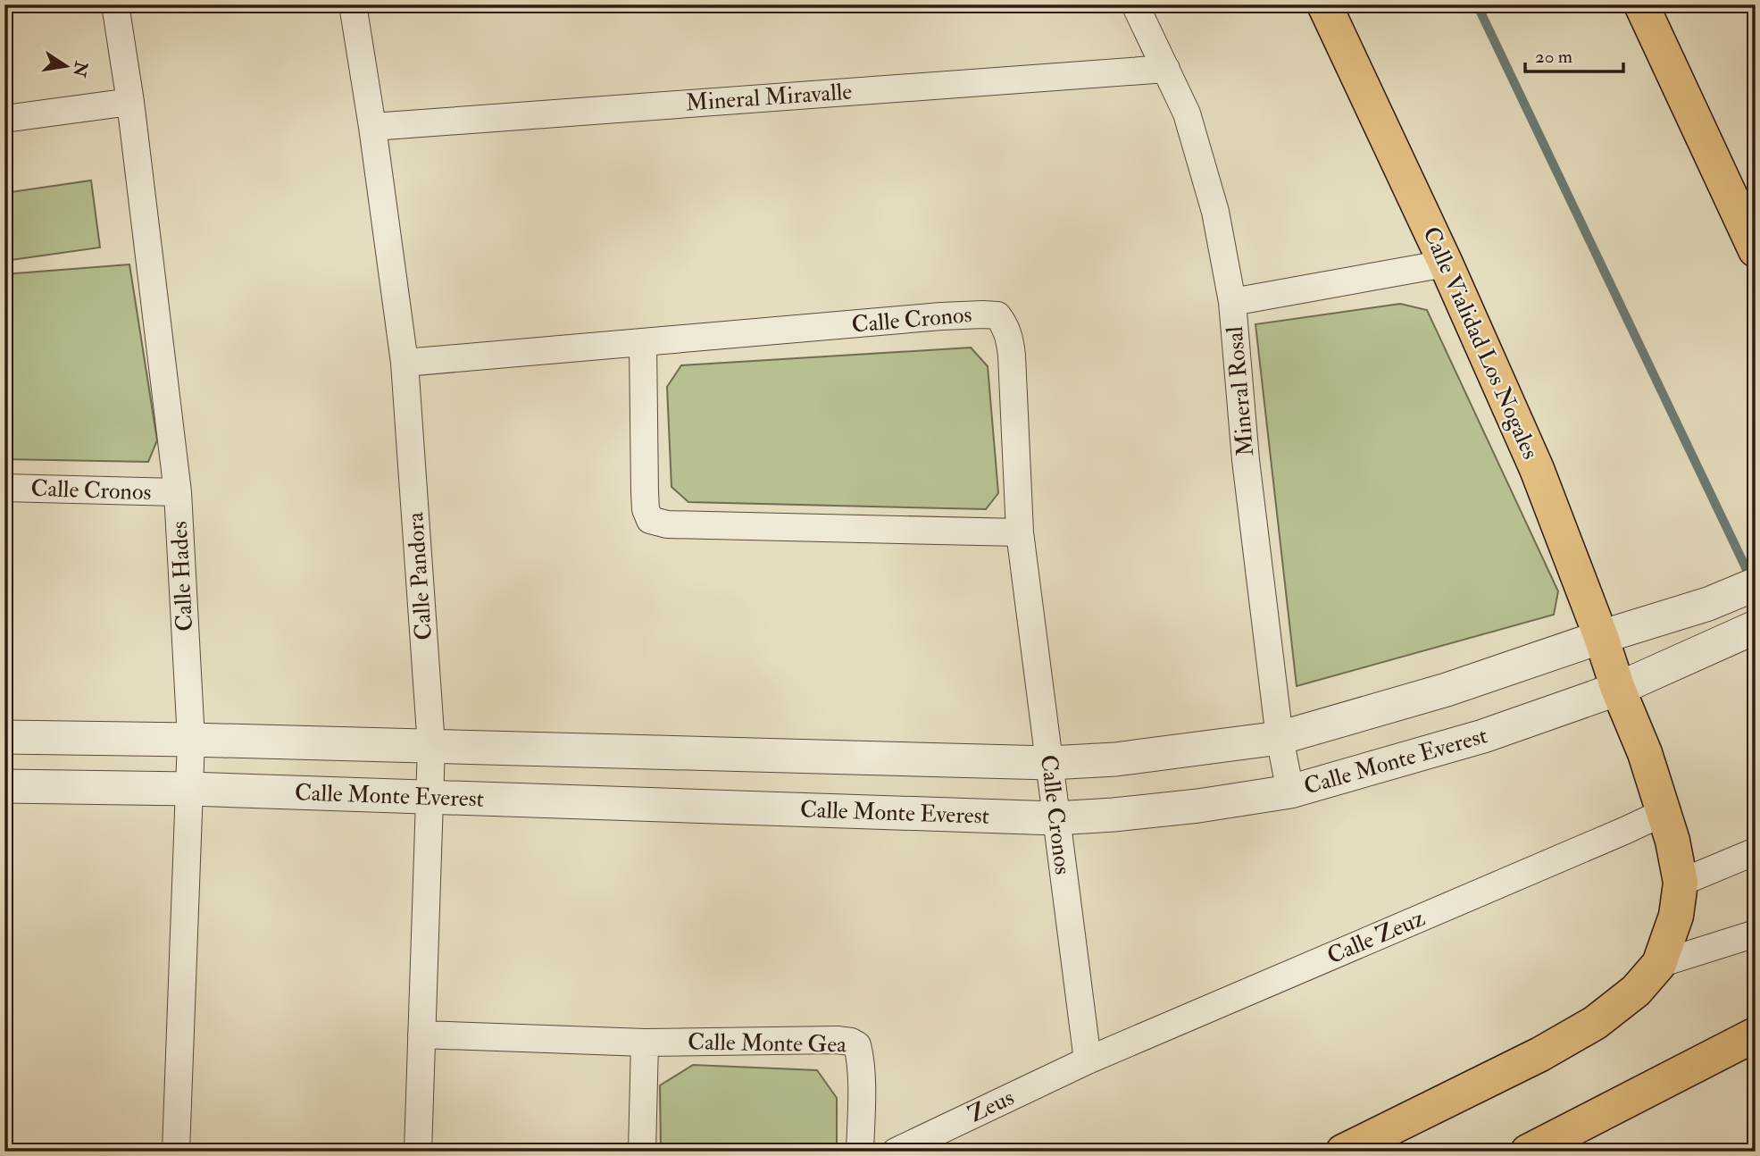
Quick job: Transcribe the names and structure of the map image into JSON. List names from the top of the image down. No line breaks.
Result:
{"streets":{"highway":["Calle Vialidad Los Nogales"],"street":["Mineral Miravalle","Calle Cronos","Mineral Rosal","Calle Hades","Calle Pandora","Calle Monte Everest","Calle Zeuz","Calle Monte Gea","Zeus"]},"crossings":[["Mineral Miravalle","Mineral Rosal"],["Mineral Miravalle","Calle Pandora"],["Calle Cronos","Calle Hades"],["Calle Cronos","Calle Pandora"],["Calle Cronos","Calle Monte Everest"],["Calle Cronos","Calle Zeuz"],["Calle Cronos","Zeus"],["Calle Vialidad Los Nogales","Calle Monte Everest"],["Calle Vialidad Los Nogales","Calle Zeuz"],["Mineral Rosal","Calle Monte Everest"],["Calle Hades","Calle Monte Everest"],["Calle Pandora","Calle Monte Everest"],["Calle Pandora","Calle Monte Gea"],["Calle Zeuz","Zeus"]],"scale_bar":"20 m","north":"right"}
